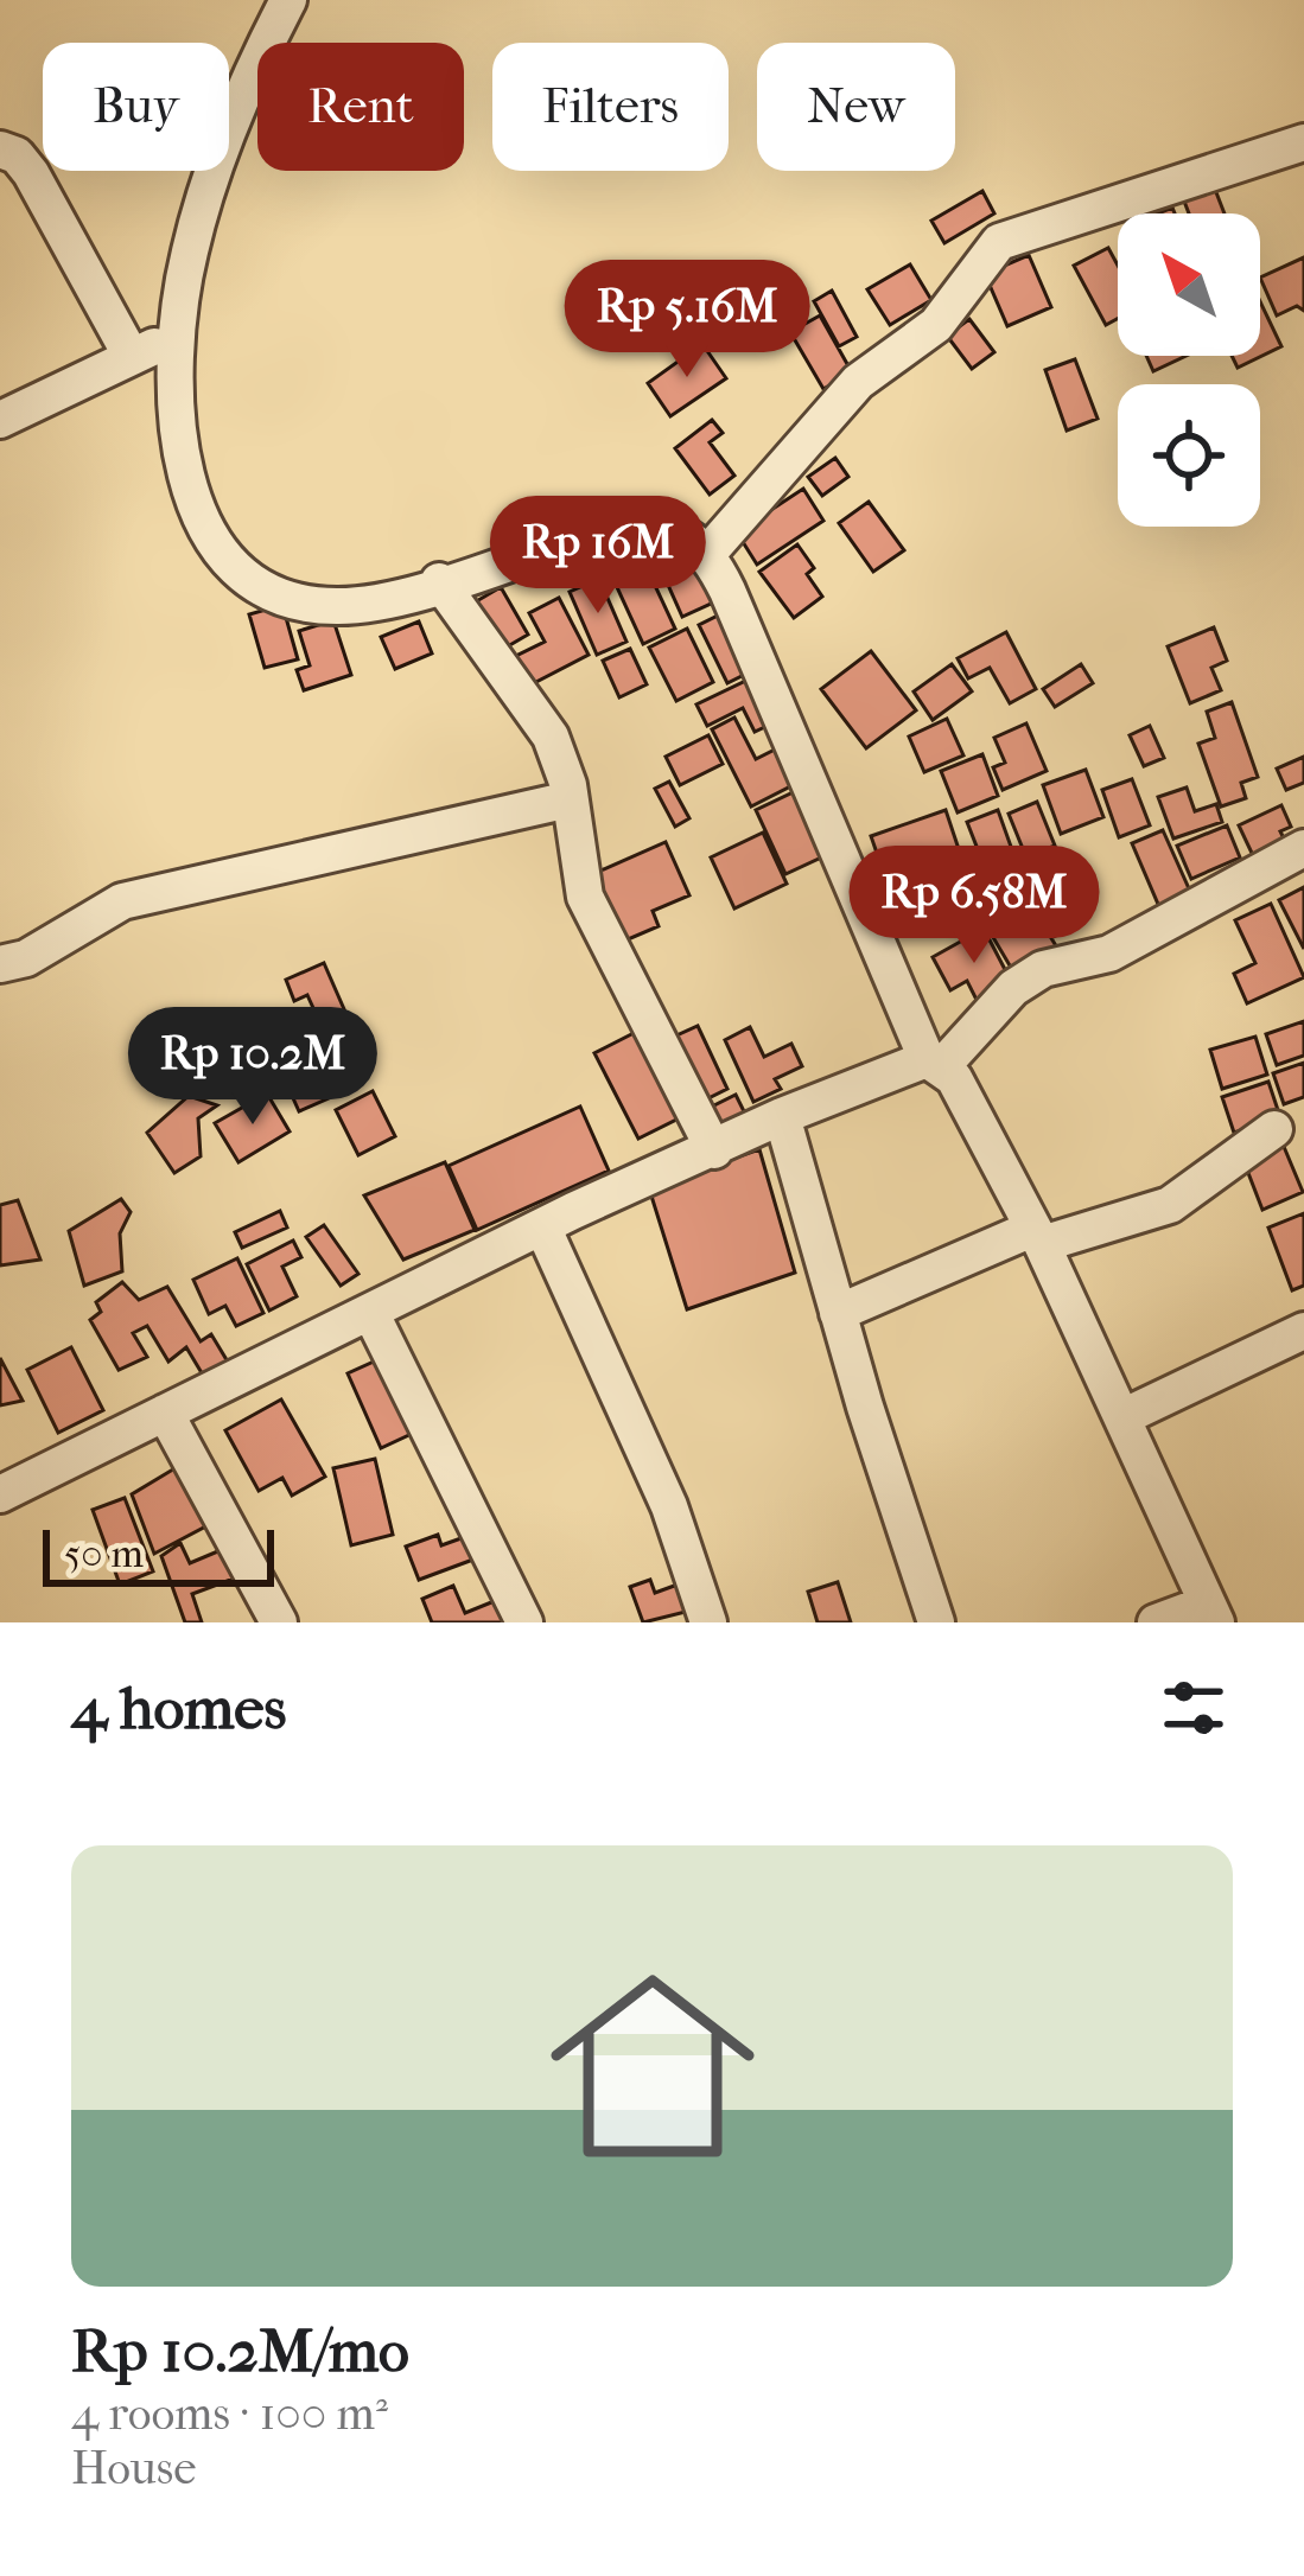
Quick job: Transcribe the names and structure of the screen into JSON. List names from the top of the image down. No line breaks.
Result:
{"scale_bar":"50 m","north":"top left","page":{"chip":["Buy","Rent","Filters","New"],"price":["Rp 5.16M","Rp 16M","Rp 6.58M","Rp 10.2M"],"scale":"50 m","heading":"4 homes","list":[{"name":"Rp 10.2M/mo","note":"4 rooms · 100 m² · House"}]}}
